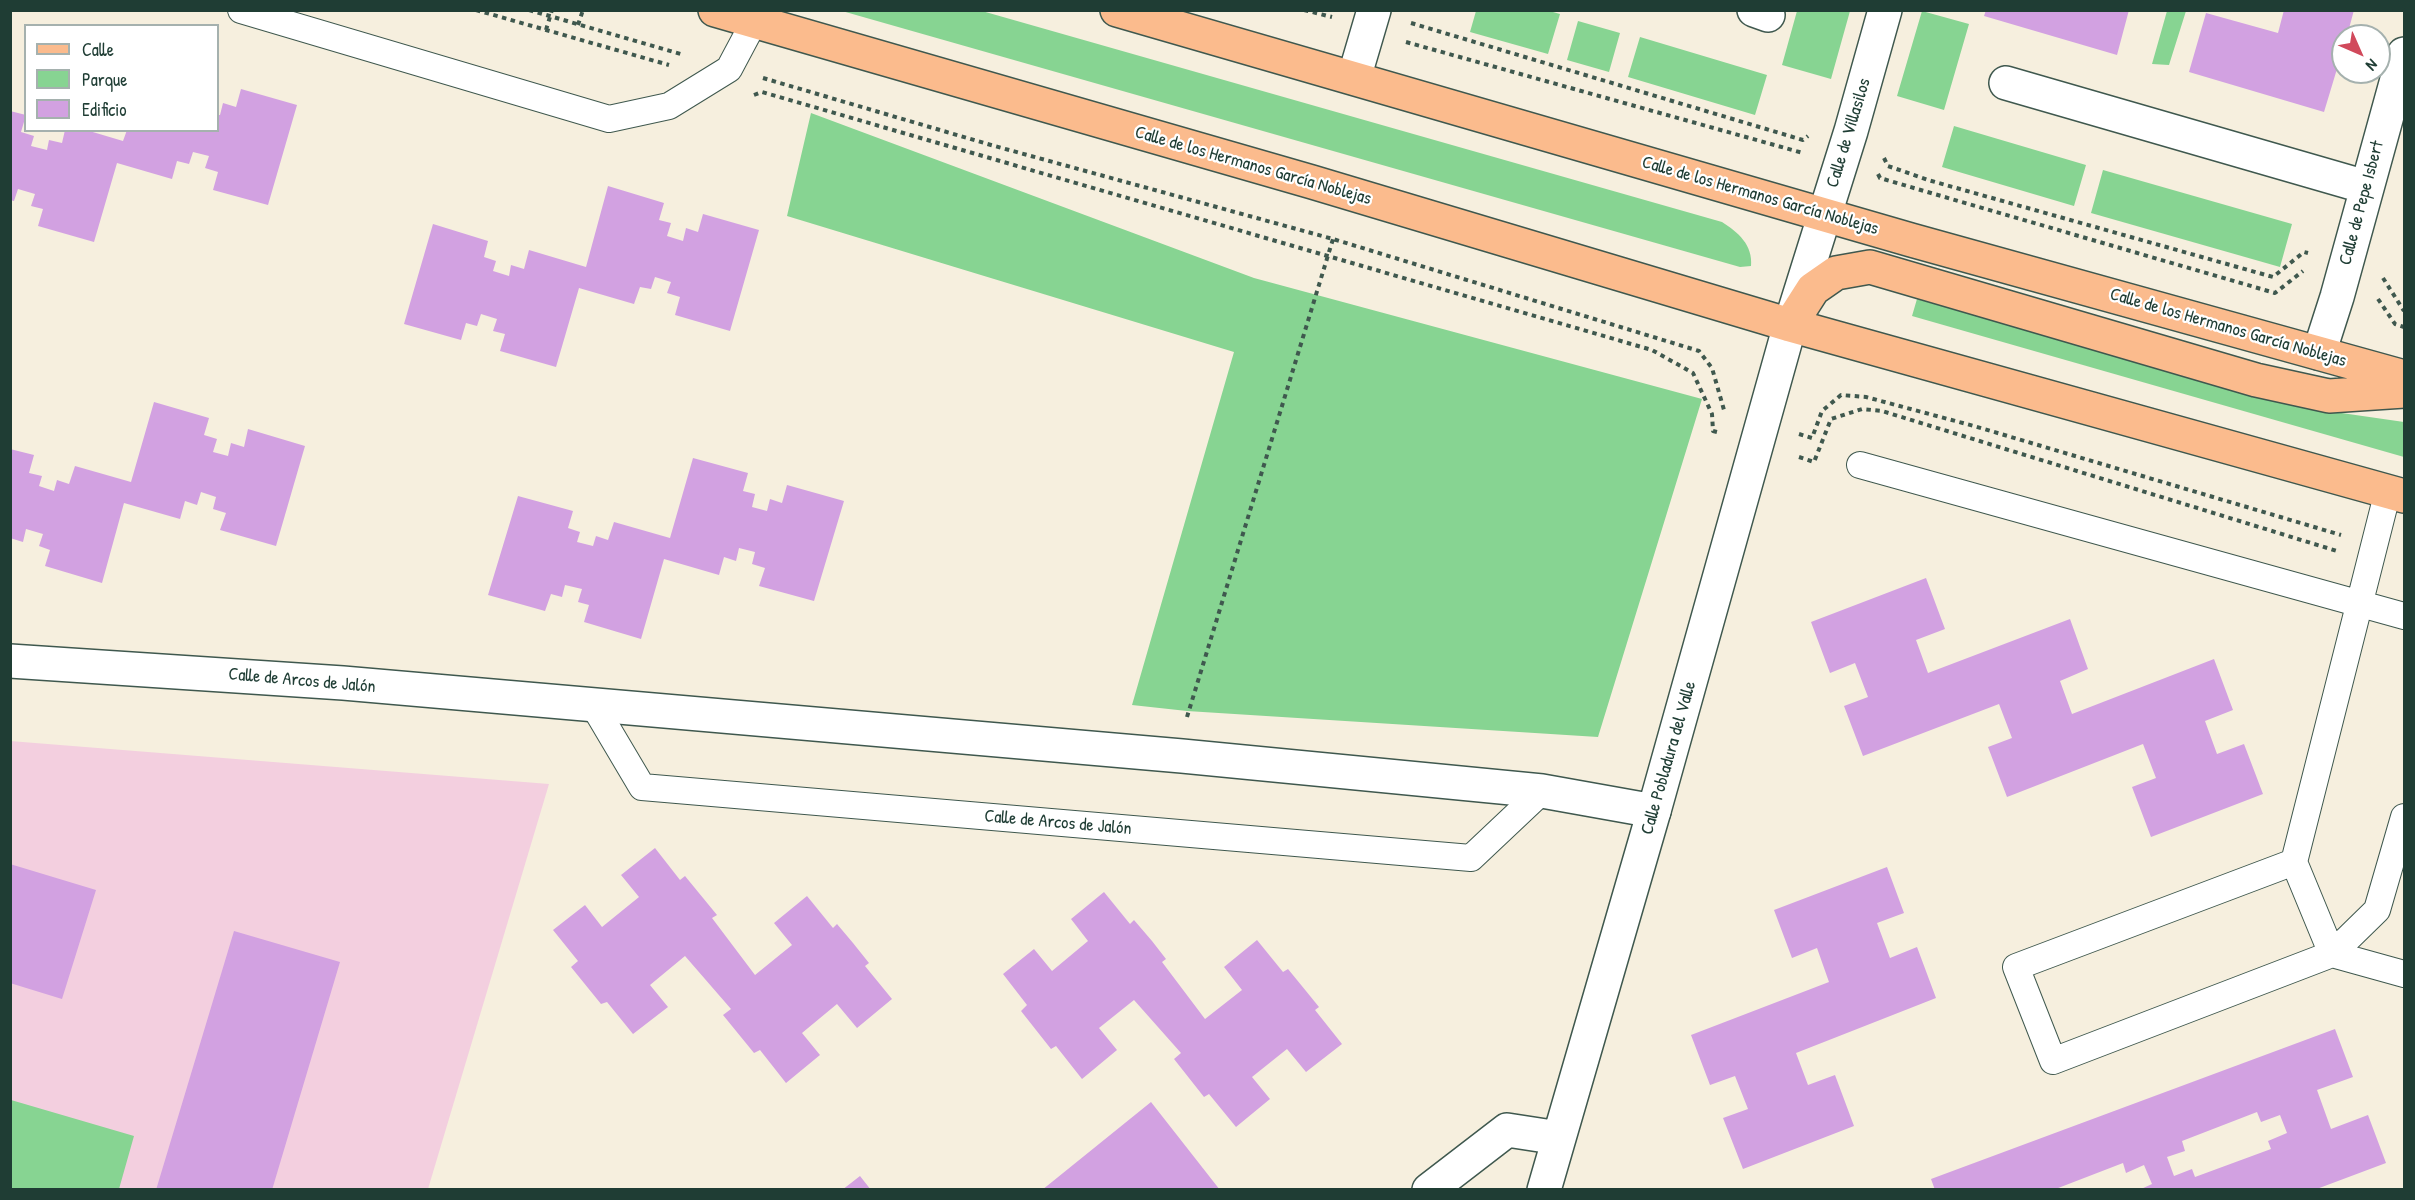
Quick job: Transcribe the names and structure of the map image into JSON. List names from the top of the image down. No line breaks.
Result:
{"streets":{"main road":["Calle de los Hermanos García Noblejas"],"street":["Calle de Villasilos","Calle de Pepe Isbert","Calle de Arcos de Jalón","Calle Pobladura del Valle"]},"crossings":[["Calle de Villasilos","Calle de los Hermanos García Noblejas"],["Calle de Villasilos","Calle Pobladura del Valle"],["Calle de los Hermanos García Noblejas","Calle de Pepe Isbert"],["Calle de los Hermanos García Noblejas","Calle Pobladura del Valle"],["Calle de Arcos de Jalón","Calle Pobladura del Valle"]],"legend":["Calle","Parque","Edificio"],"north":"bottom right"}
